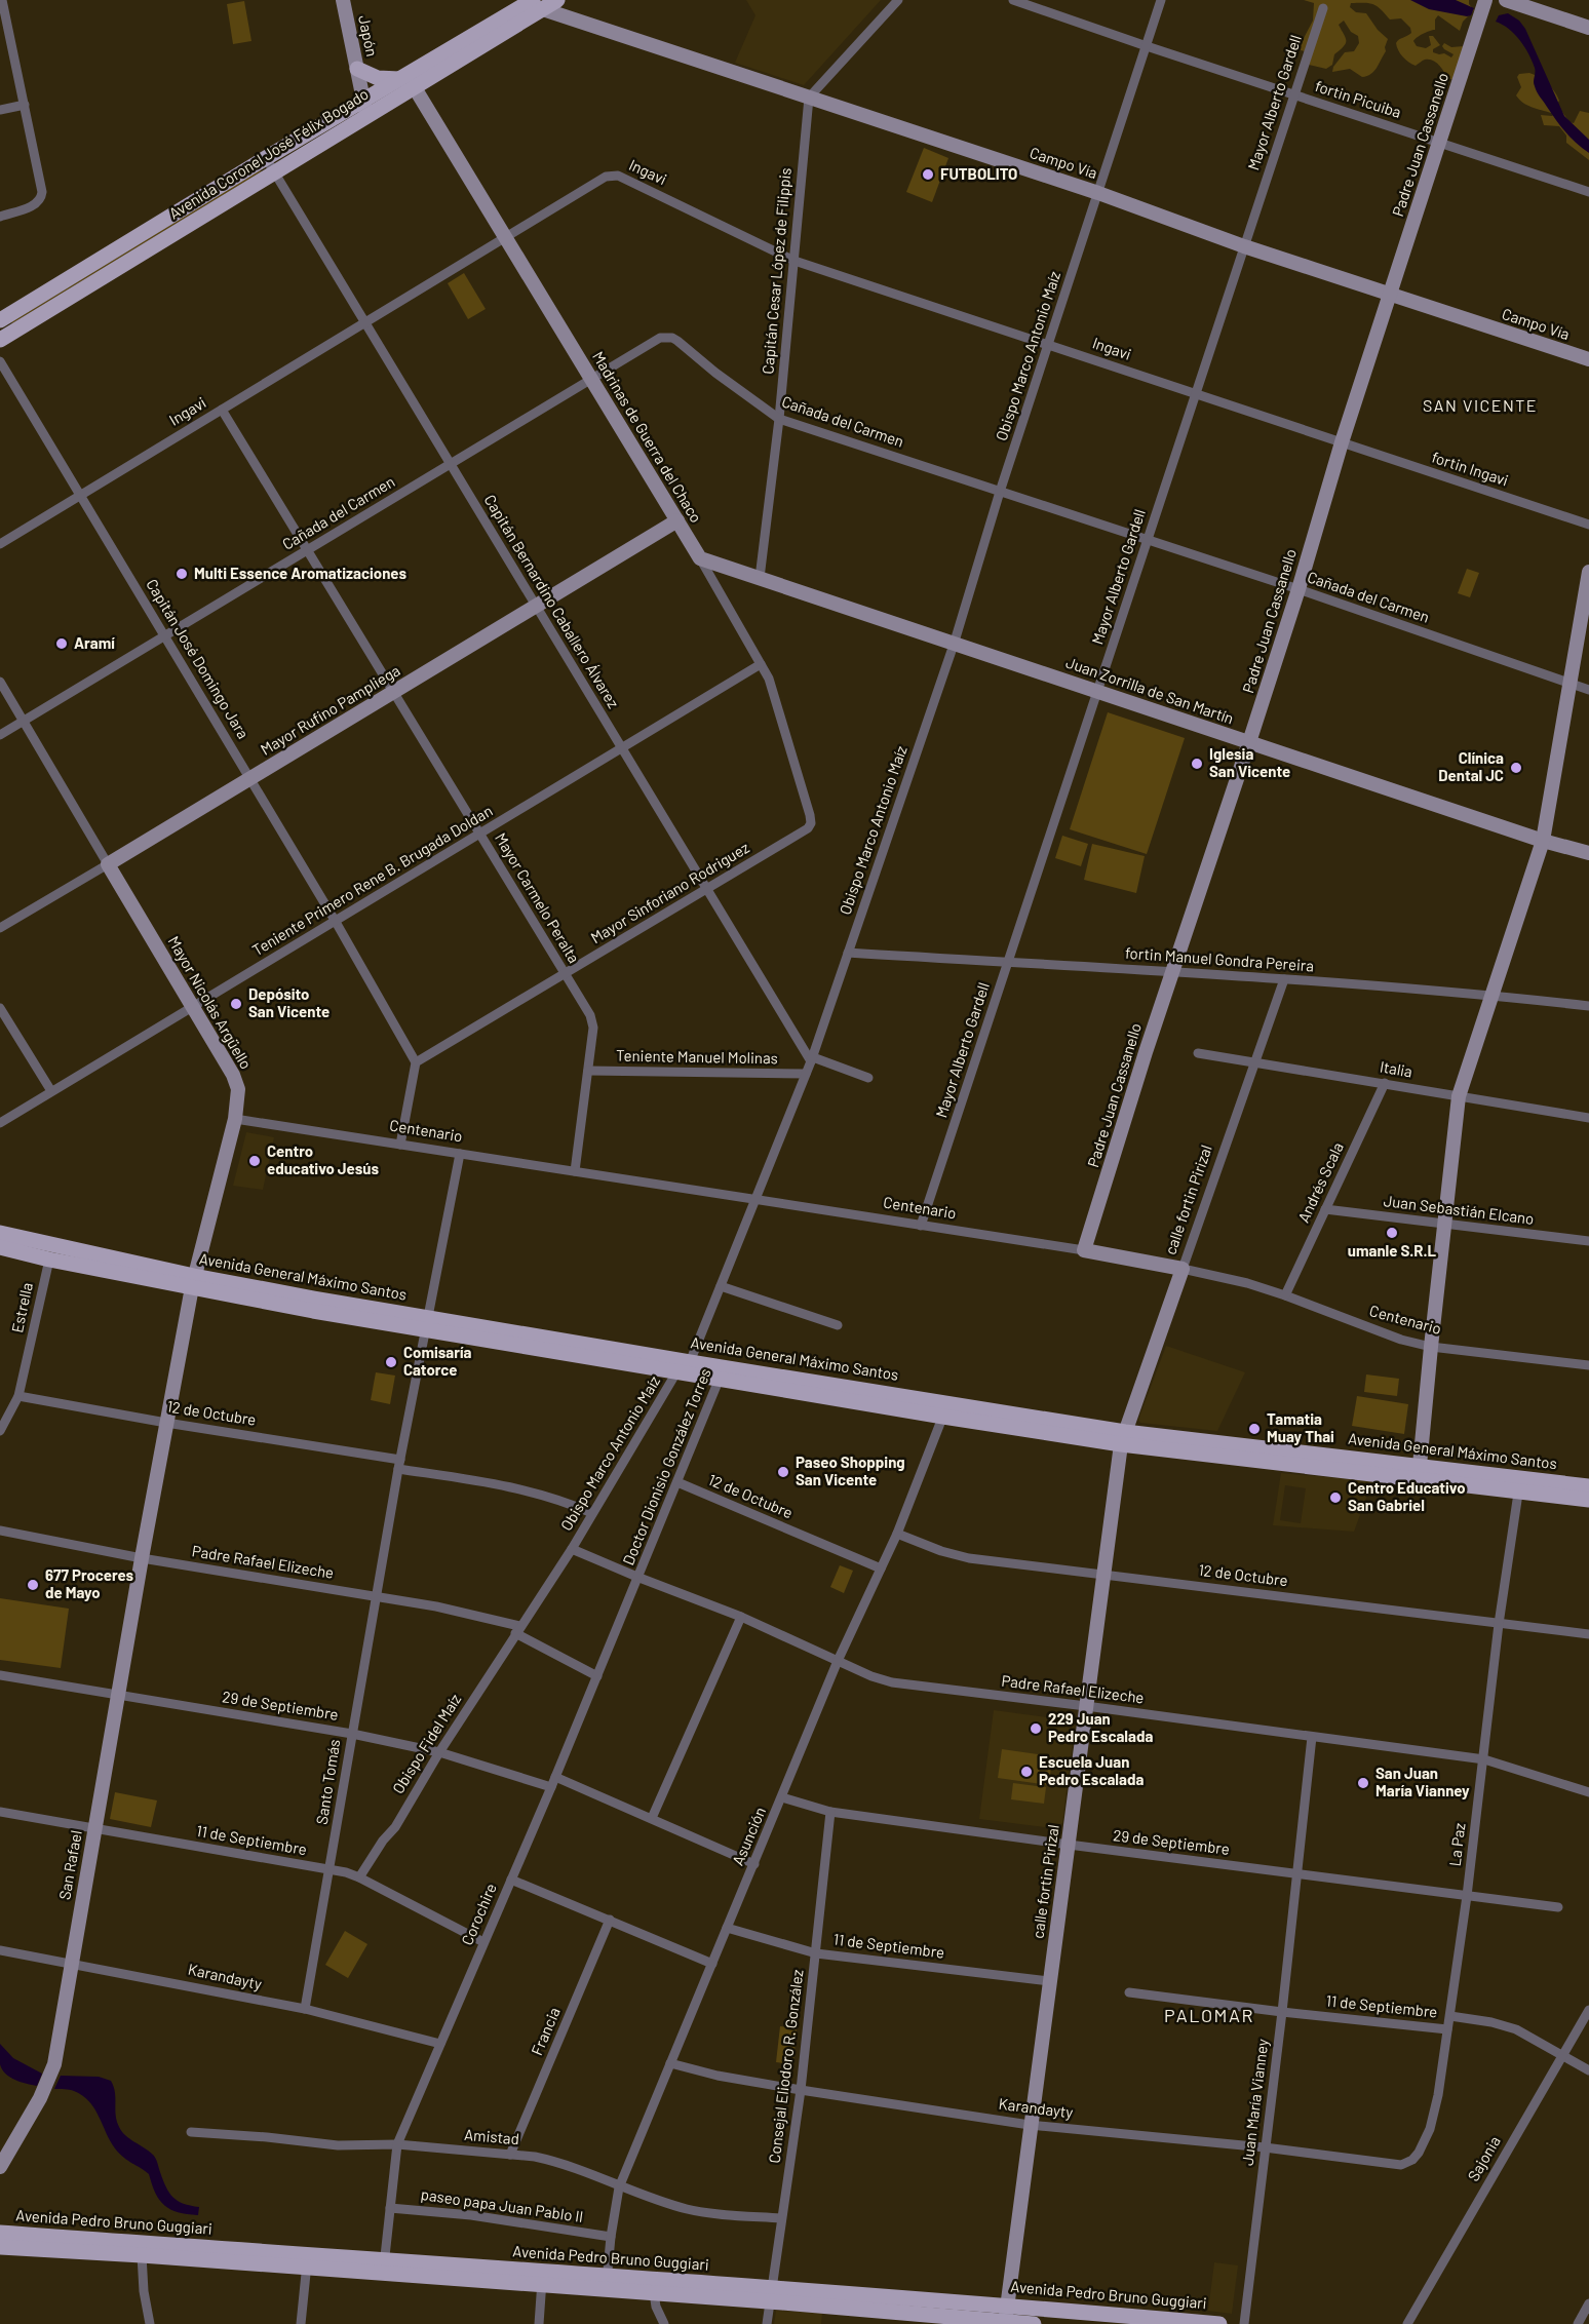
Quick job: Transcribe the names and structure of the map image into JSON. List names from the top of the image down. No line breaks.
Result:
{"streets":{"main road":["Avenida Coronel José Félix Bogado","Avenida General Máximo Santos","Avenida Pedro Bruno Guggiari"],"street":["Japón","fortin Picuiba","Mayor Alberto Gardell","Padre Juan Cassanello","Campo Vía","Ingavi","Capitán Cesar López de Filippis","Obispo Marco Antonio Maíz","Cañada del Carmen","Madrinas de Guerra del Chaco","fortin Ingavi","Capitán Bernardino Caballero Álvarez","Capitán José Domingo Jara","Juan Zorrilla de San Martín","Mayor Rufino Pampliega","Teniente Primero Rene B. Brugada Doldan","Mayor Sinforiano Rodriguez","Mayor Carmelo Peralta","fortin Manuel Gondra Pereira","Mayor Nicolás Argüello","Teniente Manuel Molinas","Italia","Centenario","Andrés Scala","calle fortin Pirizal","Juan Sebastián Elcano","Estrella","12 de Octubre","Doctor Dionisio González Torres","Padre Rafael Elizeche","29 de Septiembre","Obispo Fidel Maíz","Santo Tomás","Asunción","11 de Septiembre","La Paz","San Rafael","Corochire","Karandayty","Francia","Consejal Eliodoro R. González","Juan María Vianney","Amistad","Sajonia","paseo papa Juan Pablo II"]},"crossings":[["Japón","Avenida Coronel José Félix Bogado"],["fortin Picuiba","Mayor Alberto Gardell"],["fortin Picuiba","Padre Juan Cassanello"],["fortin Picuiba","Obispo Marco Antonio Maíz"],["Mayor Alberto Gardell","Campo Vía"],["Mayor Alberto Gardell","Ingavi"],["Mayor Alberto Gardell","Cañada del Carmen"],["Mayor Alberto Gardell","Juan Zorrilla de San Martín"],["Mayor Alberto Gardell","fortin Manuel Gondra Pereira"],["Mayor Alberto Gardell","Centenario"],["Padre Juan Cassanello","Campo Vía"],["Padre Juan Cassanello","Ingavi"],["Padre Juan Cassanello","Cañada del Carmen"],["Padre Juan Cassanello","fortin Ingavi"],["Padre Juan Cassanello","Juan Zorrilla de San Martín"],["Padre Juan Cassanello","fortin Manuel Gondra Pereira"],["Padre Juan Cassanello","Centenario"],["Avenida Coronel José Félix Bogado","Campo Vía"],["Avenida Coronel José Félix Bogado","Madrinas de Guerra del Chaco"],["Avenida Coronel José Félix Bogado","Capitán Bernardino Caballero Álvarez"],["Campo Vía","Capitán Cesar López de Filippis"],["Campo Vía","Obispo Marco Antonio Maíz"],["Ingavi","Capitán Cesar López de Filippis"],["Ingavi","Obispo Marco Antonio Maíz"],["Ingavi","Madrinas de Guerra del Chaco"],["Ingavi","fortin Ingavi"],["Ingavi","Capitán Bernardino Caballero Álvarez"],["Ingavi","Capitán José Domingo Jara"],["Ingavi","Mayor Carmelo Peralta"],["Capitán Cesar López de Filippis","Cañada del Carmen"],["Capitán Cesar López de Filippis","Juan Zorrilla de San Martín"],["Obispo Marco Antonio Maíz","Cañada del Carmen"],["Obispo Marco Antonio Maíz","Capitán Bernardino Caballero Álvarez"],["Obispo Marco Antonio Maíz","Juan Zorrilla de San Martín"],["Obispo Marco Antonio Maíz","fortin Manuel Gondra Pereira"],["Obispo Marco Antonio Maíz","Teniente Manuel Molinas"],["Obispo Marco Antonio Maíz","Centenario"],["Obispo Marco Antonio Maíz","Avenida General Máximo Santos"],["Obispo Marco Antonio Maíz","12 de Octubre"],["Obispo Marco Antonio Maíz","Padre Rafael Elizeche"],["Obispo Marco Antonio Maíz","Obispo Fidel Maíz"],["Cañada del Carmen","Madrinas de Guerra del Chaco"],["Cañada del Carmen","Capitán Bernardino Caballero Álvarez"],["Cañada del Carmen","Capitán José Domingo Jara"],["Cañada del Carmen","Mayor Carmelo Peralta"],["Cañada del Carmen","Mayor Nicolás Argüello"],["Madrinas de Guerra del Chaco","Juan Zorrilla de San Martín"],["Madrinas de Guerra del Chaco","Mayor Rufino Pampliega"],["Madrinas de Guerra del Chaco","Teniente Primero Rene B. Brugada Doldan"],["Madrinas de Guerra del Chaco","Mayor Sinforiano Rodriguez"],["Capitán Bernardino Caballero Álvarez","Mayor Rufino Pampliega"],["Capitán Bernardino Caballero Álvarez","Teniente Primero Rene B. Brugada Doldan"],["Capitán Bernardino Caballero Álvarez","Mayor Sinforiano Rodriguez"],["Capitán José Domingo Jara","Mayor Rufino Pampliega"],["Capitán José Domingo Jara","Teniente Primero Rene B. Brugada Doldan"],["Capitán José Domingo Jara","Mayor Sinforiano Rodriguez"],["Mayor Rufino Pampliega","Mayor Carmelo Peralta"],["Mayor Rufino Pampliega","Mayor Nicolás Argüello"],["Teniente Primero Rene B. Brugada Doldan","Mayor Carmelo Peralta"],["Teniente Primero Rene B. Brugada Doldan","Mayor Nicolás Argüello"],["Mayor Sinforiano Rodriguez","Mayor Carmelo Peralta"],["Mayor Carmelo Peralta","Teniente Manuel Molinas"],["Mayor Carmelo Peralta","Centenario"],["fortin Manuel Gondra Pereira","calle fortin Pirizal"],["Mayor Nicolás Argüello","Centenario"],["Mayor Nicolás Argüello","Avenida General Máximo Santos"],["Mayor Nicolás Argüello","12 de Octubre"],["Mayor Nicolás Argüello","Padre Rafael Elizeche"],["Mayor Nicolás Argüello","San Rafael"],["Italia","Andrés Scala"],["Italia","calle fortin Pirizal"],["Centenario","Andrés Scala"],["Centenario","calle fortin Pirizal"],["Centenario","Santo Tomás"],["Andrés Scala","Juan Sebastián Elcano"],["calle fortin Pirizal","Avenida General Máximo Santos"],["calle fortin Pirizal","12 de Octubre"],["calle fortin Pirizal","Padre Rafael Elizeche"],["calle fortin Pirizal","29 de Septiembre"],["calle fortin Pirizal","11 de Septiembre"],["calle fortin Pirizal","Karandayty"],["calle fortin Pirizal","Avenida Pedro Bruno Guggiari"],["Avenida General Máximo Santos","Estrella"],["Avenida General Máximo Santos","Doctor Dionisio González Torres"],["Avenida General Máximo Santos","Santo Tomás"],["Avenida General Máximo Santos","Asunción"],["Avenida General Máximo Santos","La Paz"],["Estrella","12 de Octubre"],["12 de Octubre","Doctor Dionisio González Torres"],["12 de Octubre","Santo Tomás"],["12 de Octubre","Asunción"],["12 de Octubre","La Paz"],["Doctor Dionisio González Torres","Padre Rafael Elizeche"],["Doctor Dionisio González Torres","Corochire"],["Padre Rafael Elizeche","Obispo Fidel Maíz"],["Padre Rafael Elizeche","Santo Tomás"],["Padre Rafael Elizeche","Asunción"],["Padre Rafael Elizeche","La Paz"],["Padre Rafael Elizeche","San Rafael"],["Padre Rafael Elizeche","Corochire"],["Padre Rafael Elizeche","Juan María Vianney"],["29 de Septiembre","Obispo Fidel Maíz"],["29 de Septiembre","Santo Tomás"],["29 de Septiembre","Asunción"],["29 de Septiembre","La Paz"],["29 de Septiembre","San Rafael"],["29 de Septiembre","Corochire"],["29 de Septiembre","Consejal Eliodoro R. González"],["29 de Septiembre","Juan María Vianney"],["Obispo Fidel Maíz","11 de Septiembre"],["Santo Tomás","11 de Septiembre"],["Santo Tomás","Karandayty"],["Asunción","11 de Septiembre"],["Asunción","Karandayty"],["Asunción","Amistad"],["Asunción","paseo papa Juan Pablo II"],["Asunción","Avenida Pedro Bruno Guggiari"],["11 de Septiembre","La Paz"],["11 de Septiembre","San Rafael"],["11 de Septiembre","Corochire"],["11 de Septiembre","Consejal Eliodoro R. González"],["11 de Septiembre","Juan María Vianney"],["11 de Septiembre","Sajonia"],["La Paz","Karandayty"],["San Rafael","Karandayty"],["Corochire","Karandayty"],["Corochire","Amistad"],["Corochire","paseo papa Juan Pablo II"],["Corochire","Avenida Pedro Bruno Guggiari"],["Karandayty","Consejal Eliodoro R. González"],["Karandayty","Juan María Vianney"],["Francia","Amistad"],["Consejal Eliodoro R. González","Amistad"],["Consejal Eliodoro R. González","Avenida Pedro Bruno Guggiari"]],"districts":["SAN VICENTE","PALOMAR"],"places":["FUTBOLITO","Multi Essence Aromatizaciones","Aramí","Iglesia San Vicente","Clínica Dental JC","Depósito San Vicente","Centro educativo Jesús","umanle S.R.L","Comisaría Catorce","Tamatia Muay Thai","Paseo Shopping San Vicente","Centro Educativo San Gabriel","677 Proceres de Mayo","229 Juan Pedro Escalada","Escuela Juan Pedro Escalada","San Juan María Vianney"]}
